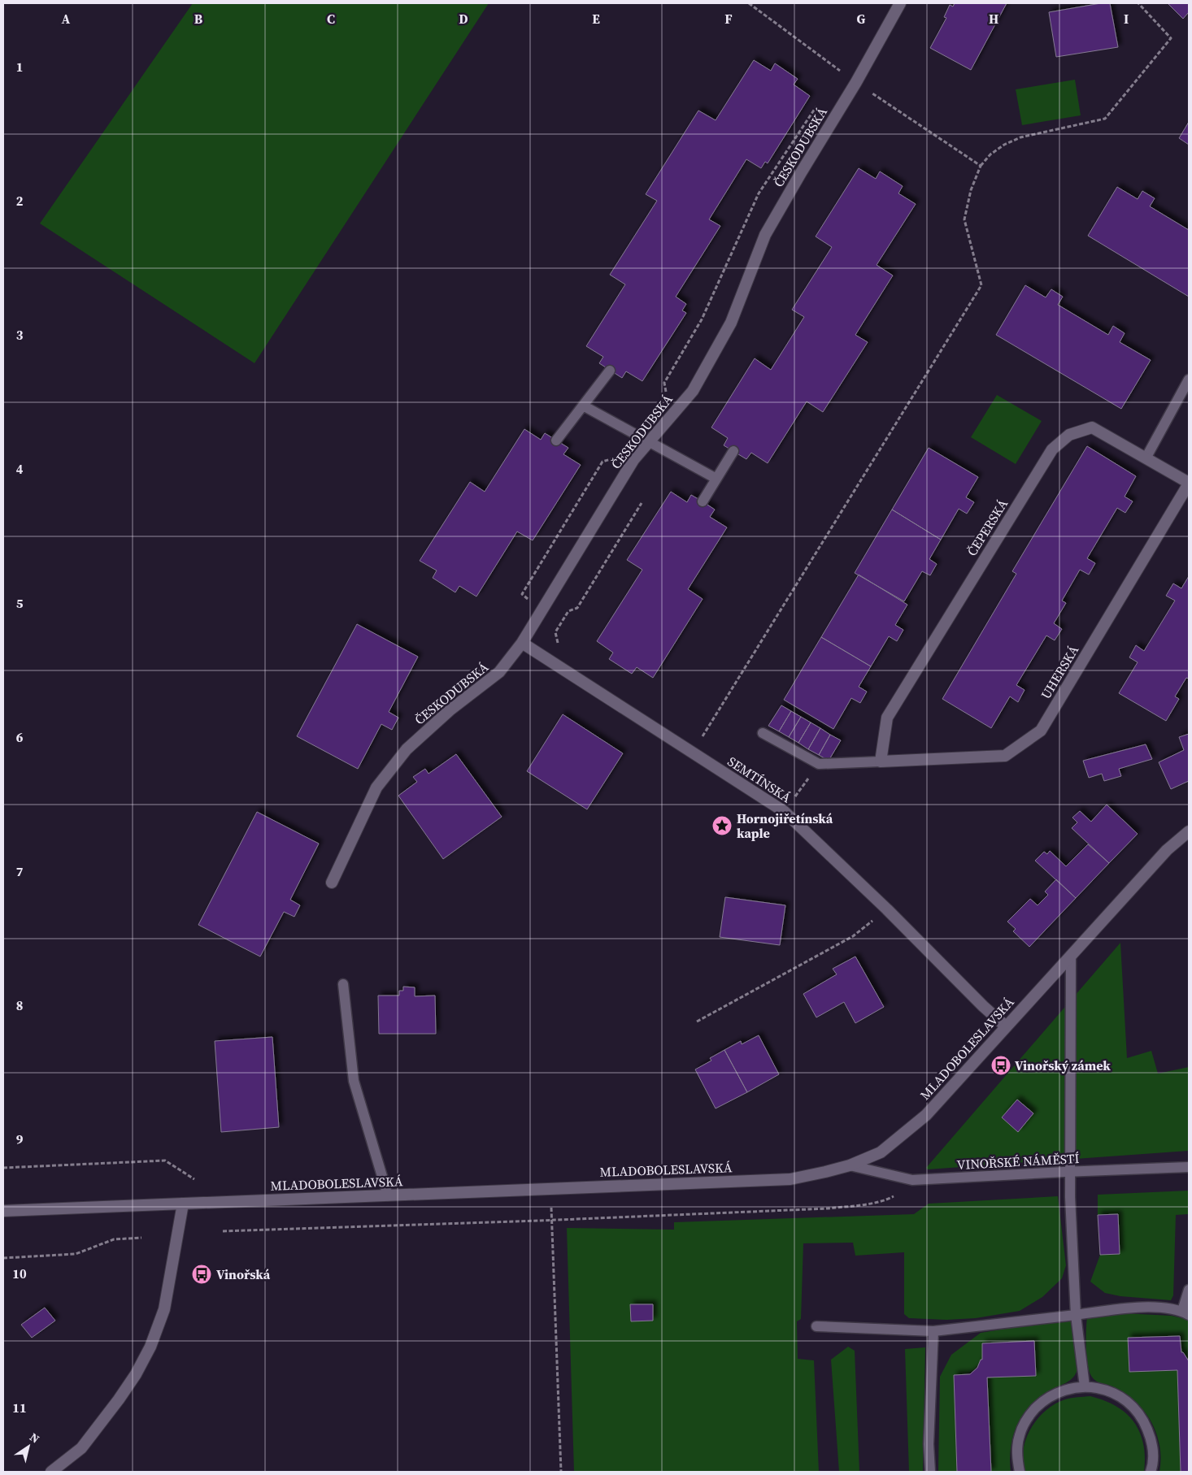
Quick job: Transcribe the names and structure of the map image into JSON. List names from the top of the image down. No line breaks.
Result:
{"streets":{"street":["ČESKODUBSKÁ","ČEPERSKÁ","UHERSKÁ","SEMTÍNSKÁ","MLADOBOLESLAVSKÁ"],"lane":["VINOŘSKÉ NÁMĚSTÍ"]},"crossings":[["ČESKODUBSKÁ","SEMTÍNSKÁ"],["ČEPERSKÁ","UHERSKÁ"],["SEMTÍNSKÁ","MLADOBOLESLAVSKÁ"],["MLADOBOLESLAVSKÁ","VINOŘSKÉ NÁMĚSTÍ"]],"places":{"place":["Hornojiřetínská kaple"],"bus stop":["Vinořský zámek","Vinořská"]},"north":"top right","grid":{"columns":["A","B","C","D","E","F","G","H","I"],"rows":["1","2","3","4","5","6","7","8","9","10","11"]}}
